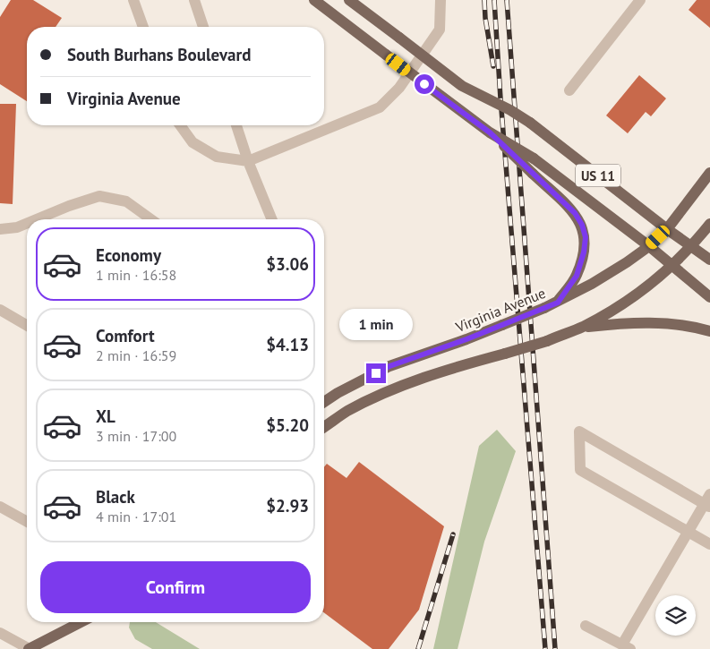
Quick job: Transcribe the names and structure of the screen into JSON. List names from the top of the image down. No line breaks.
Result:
{"streets":{"main road":["US 11","Virginia Avenue"]},"crossings":[["US 11","Virginia Avenue"]],"page":{"banner":["South Burhans Boulevard","Virginia Avenue"],"list":[{"name":"Economy","note":"1 min · 16:58","value":"$3.06"},{"name":"Comfort","note":"2 min · 16:59","value":"$4.13"},{"name":"XL","note":"3 min · 17:00","value":"$5.20"},{"name":"Black","note":"4 min · 17:01","value":"$2.93"}],"bubble":"1 min","buttons":"Confirm"}}
